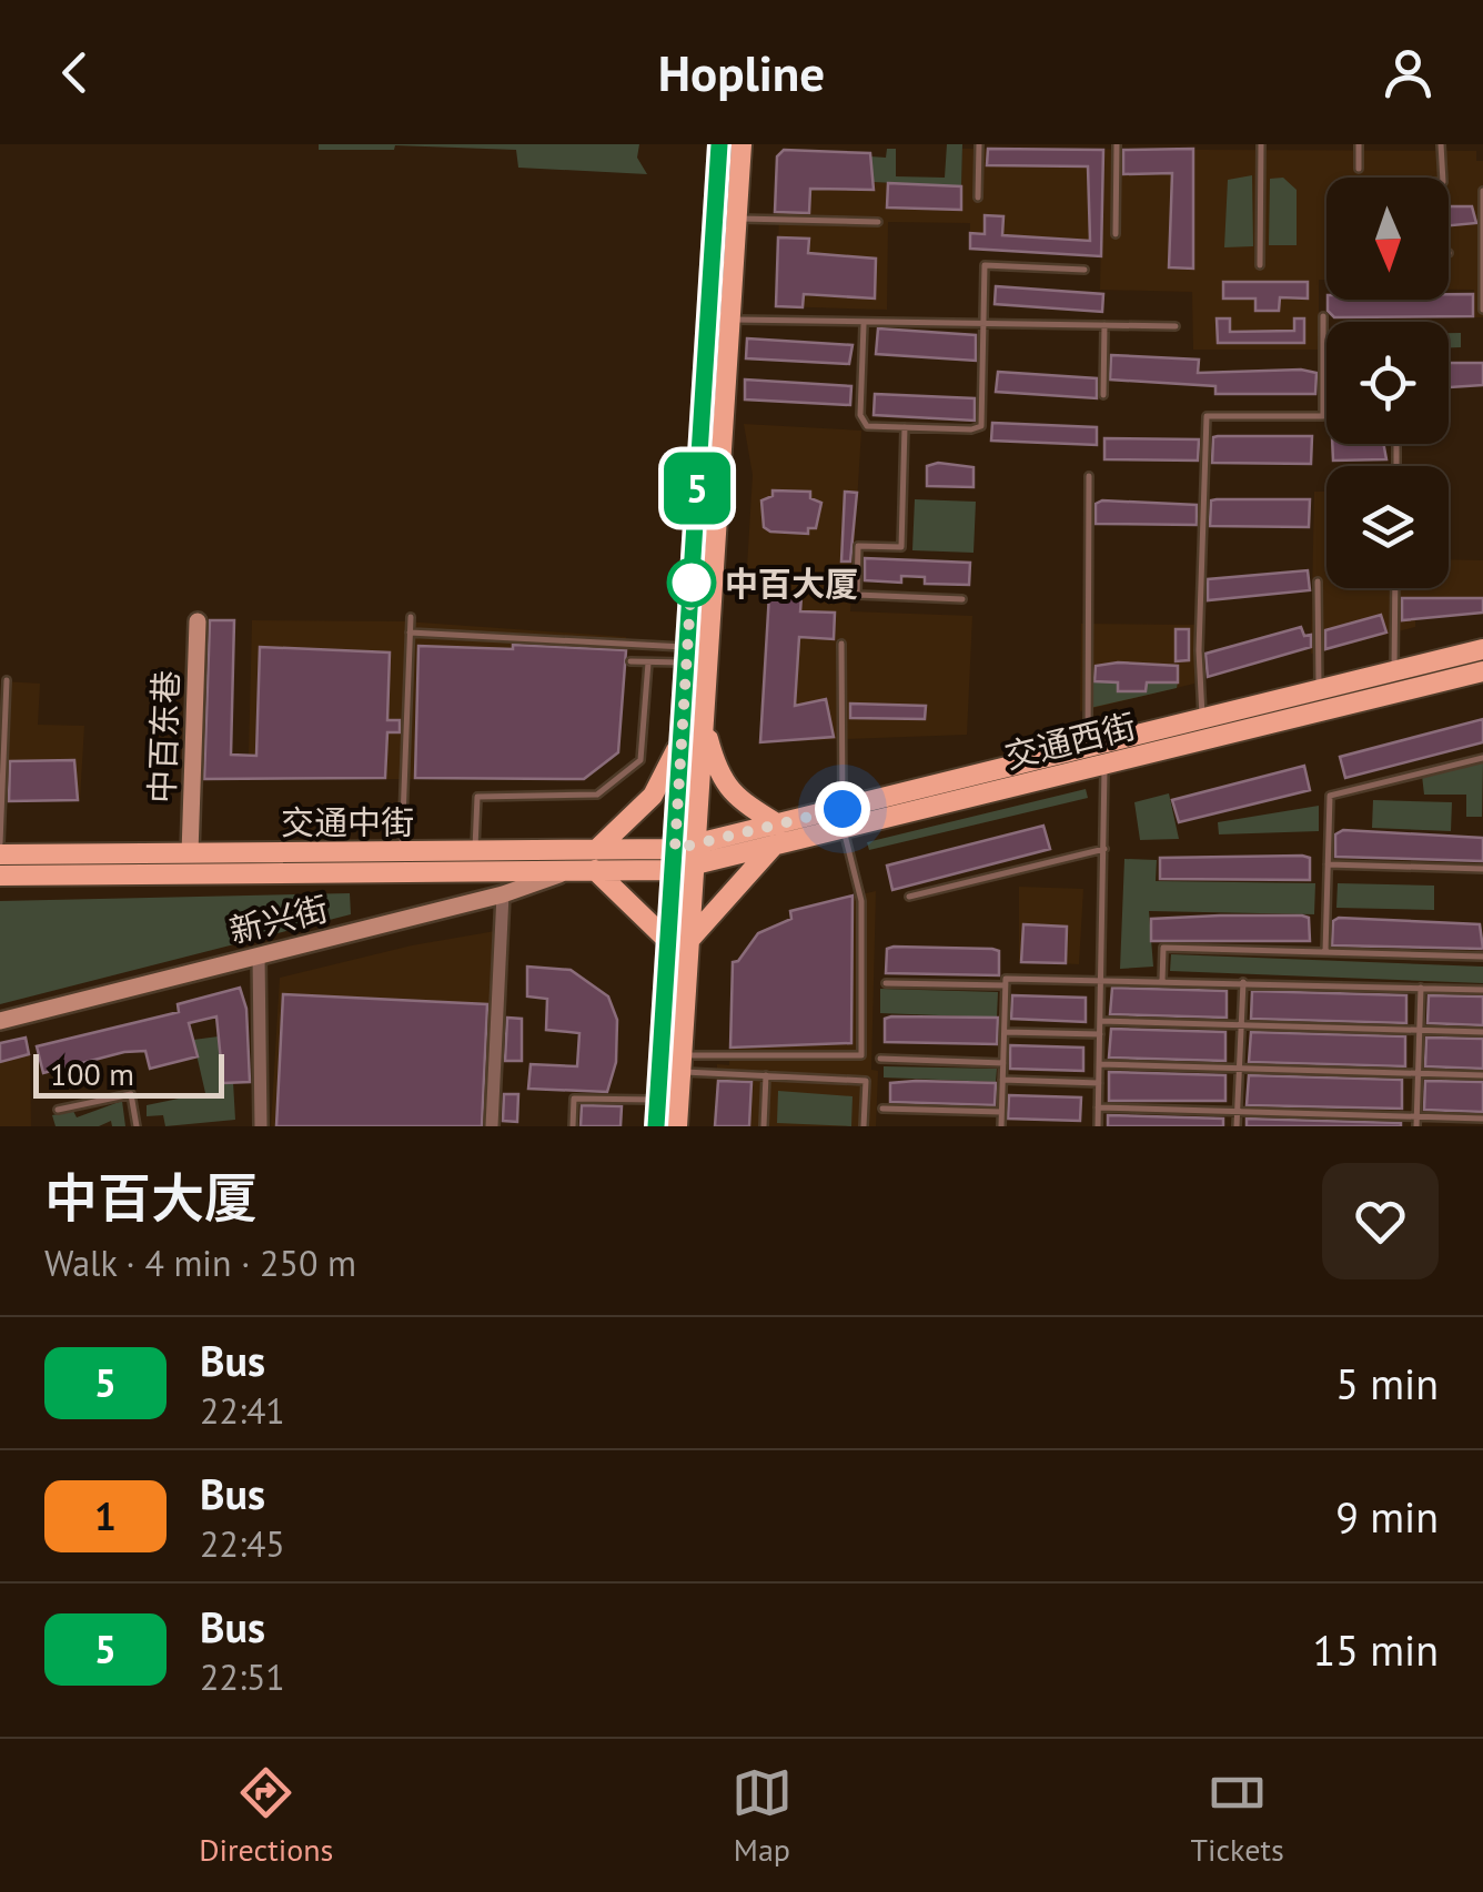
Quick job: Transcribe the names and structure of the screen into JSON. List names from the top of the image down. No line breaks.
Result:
{"streets":{"main road":["交通西街","交通中街"],"street":["中百东巷","新兴街"]},"crossings":[["中百东巷","交通中街"],["交通西街","交通中街"],["交通中街","新兴街"]],"places":["中百大厦"],"lines":["bus line 5"],"scale_bar":"100 m","north":"bottom","page":{"header":"Hopline","on_map":"5","scale":"100 m","heading":["中百大厦","Walk · 4 min · 250 m"],"list":[{"mark":"5","name":"Bus","note":"22:41","value":"5 min"},{"mark":"1","name":"Bus","note":"22:45","value":"9 min"},{"mark":"5","name":"Bus","note":"22:51","value":"15 min"}],"tabs":["Directions","Map","Tickets"]}}
